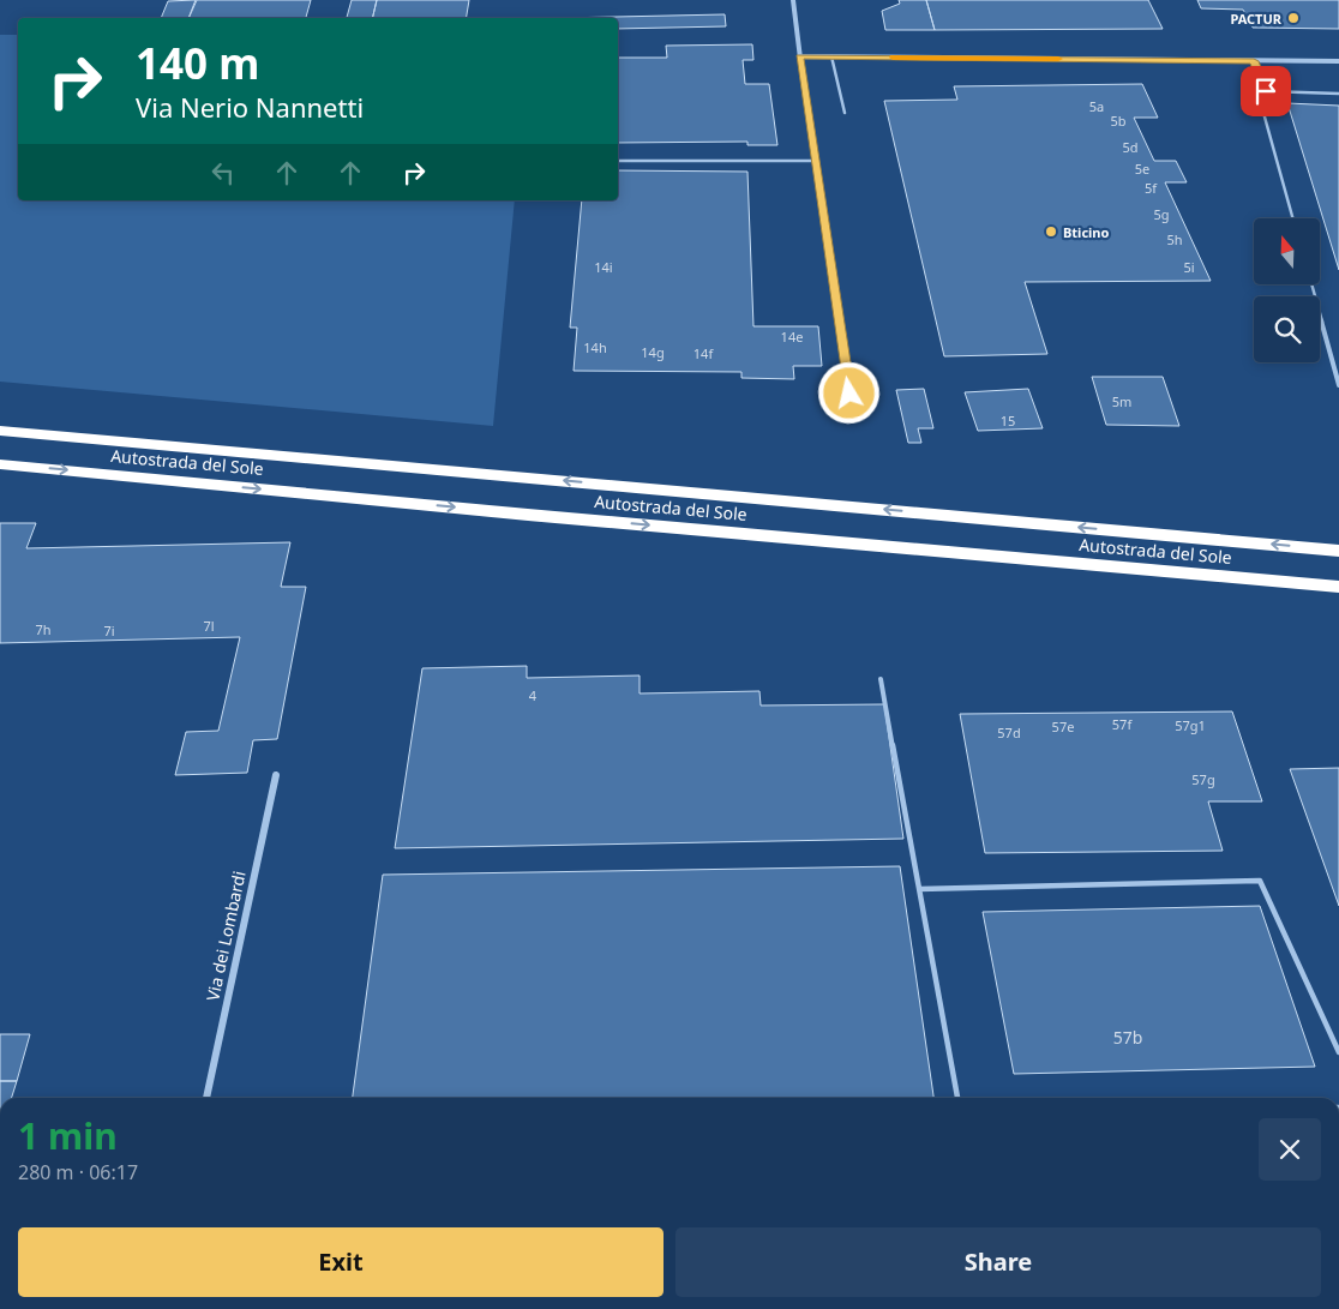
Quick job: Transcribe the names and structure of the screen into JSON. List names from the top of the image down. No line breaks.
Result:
{"streets":{"highway":["Autostrada del Sole"],"street":["Via dei Lombardi"]},"places":["PACTUR","Bticino"],"house_numbers":["5a","5b","5d","5e","5f","5g","5h","14i","5i","14e","14h","14g","14f","5m","15","7l","7h","7i","4","57f","57g1","57e","57d","57g","57b"],"north":"top","page":{"turn":["140 m","Via Nerio Nannetti"],"heading":["1 min","280 m · 06:17"],"buttons":["Exit","Share"]}}
